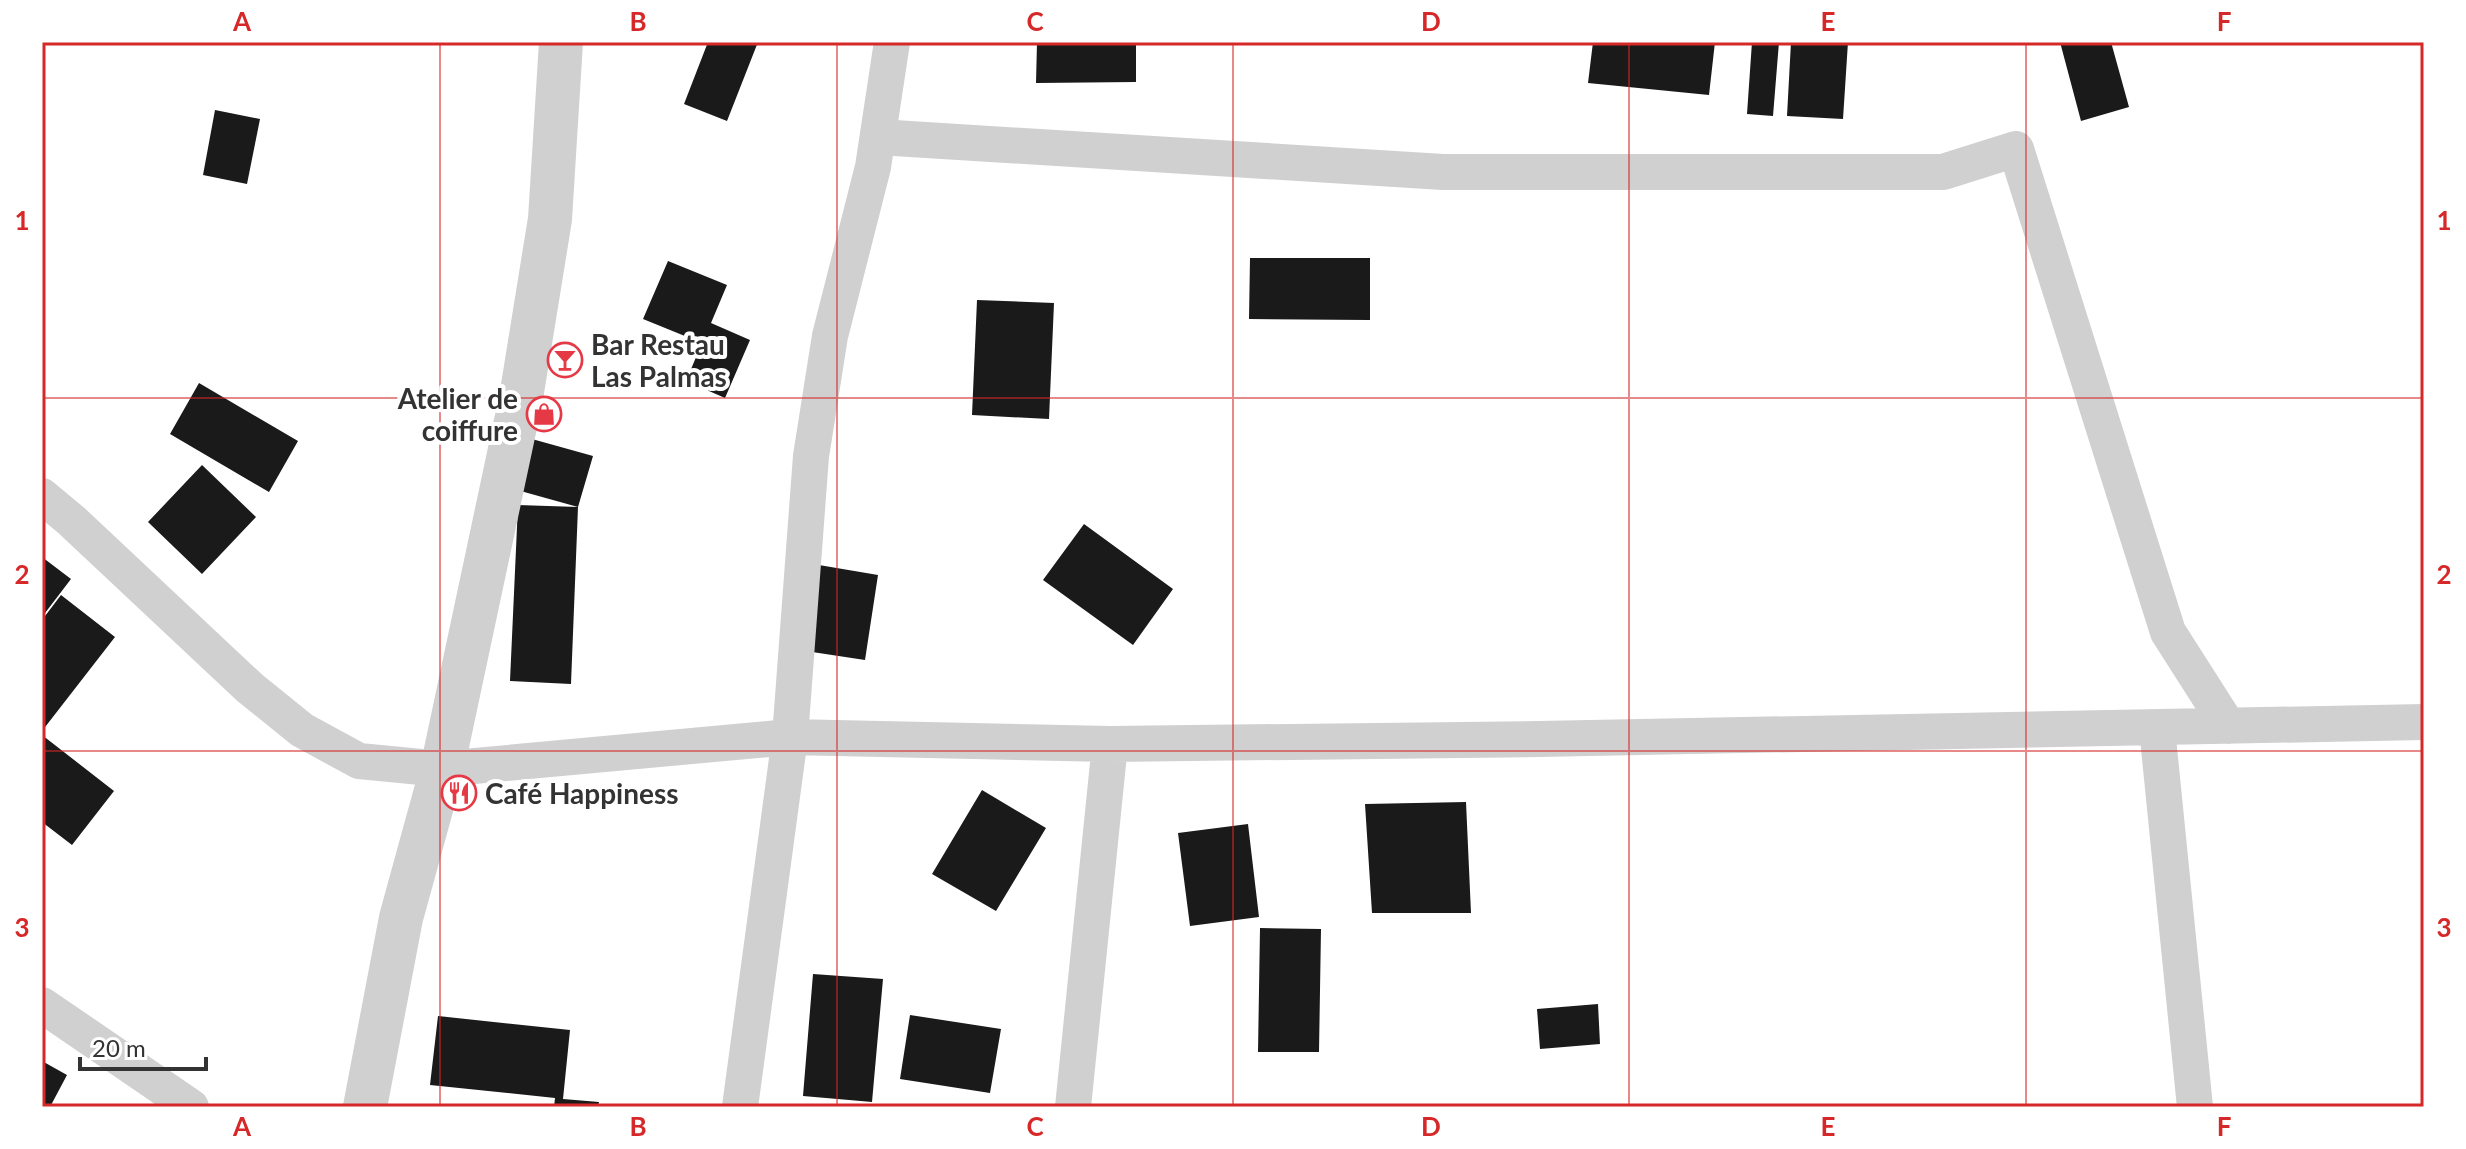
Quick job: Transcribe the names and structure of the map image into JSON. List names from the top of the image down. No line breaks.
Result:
{"places":{"bar":["Bar Restau Las Palmas"],"shop":["Atelier de coiffure"],"restaurant":["Café Happiness"]},"scale_bar":"20 m","grid":{"columns":["A","B","C","D","E","F"],"rows":["1","2","3"]}}
